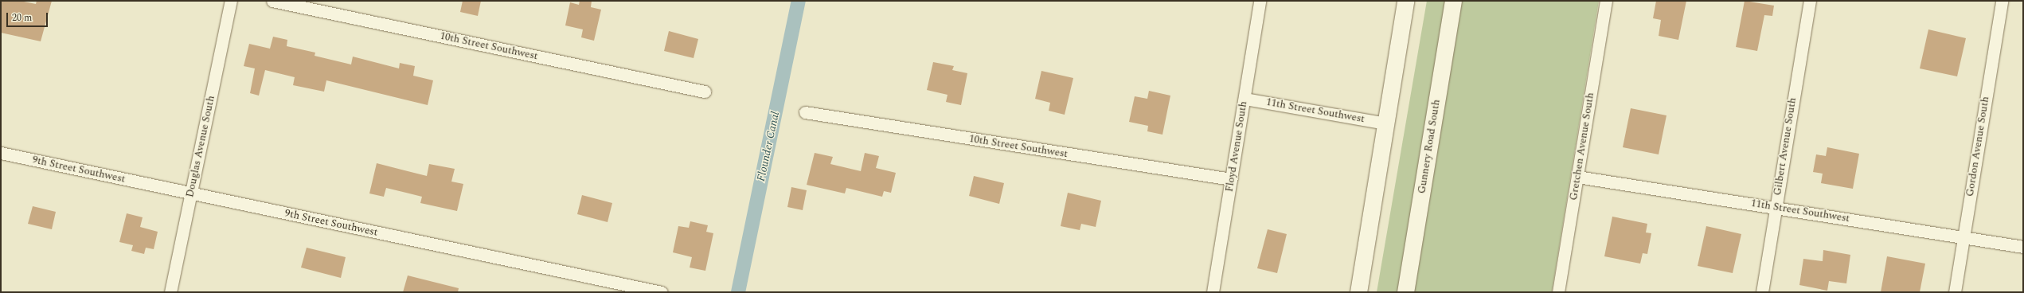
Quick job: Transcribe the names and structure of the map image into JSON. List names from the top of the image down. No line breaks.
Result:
{"streets":{"main road":["Gunnery Road South"],"street":["10th Street Southwest","11th Street Southwest","Douglas Avenue South","Floyd Avenue South","Gretchen Avenue South","Gilbert Avenue South","Gordon Avenue South","9th Street Southwest"]},"crossings":[["10th Street Southwest","Floyd Avenue South"],["11th Street Southwest","Floyd Avenue South"],["11th Street Southwest","Gretchen Avenue South"],["11th Street Southwest","Gilbert Avenue South"],["11th Street Southwest","Gordon Avenue South"],["Douglas Avenue South","9th Street Southwest"]],"water":["Flounder Canal"],"scale_bar":"20 m"}
